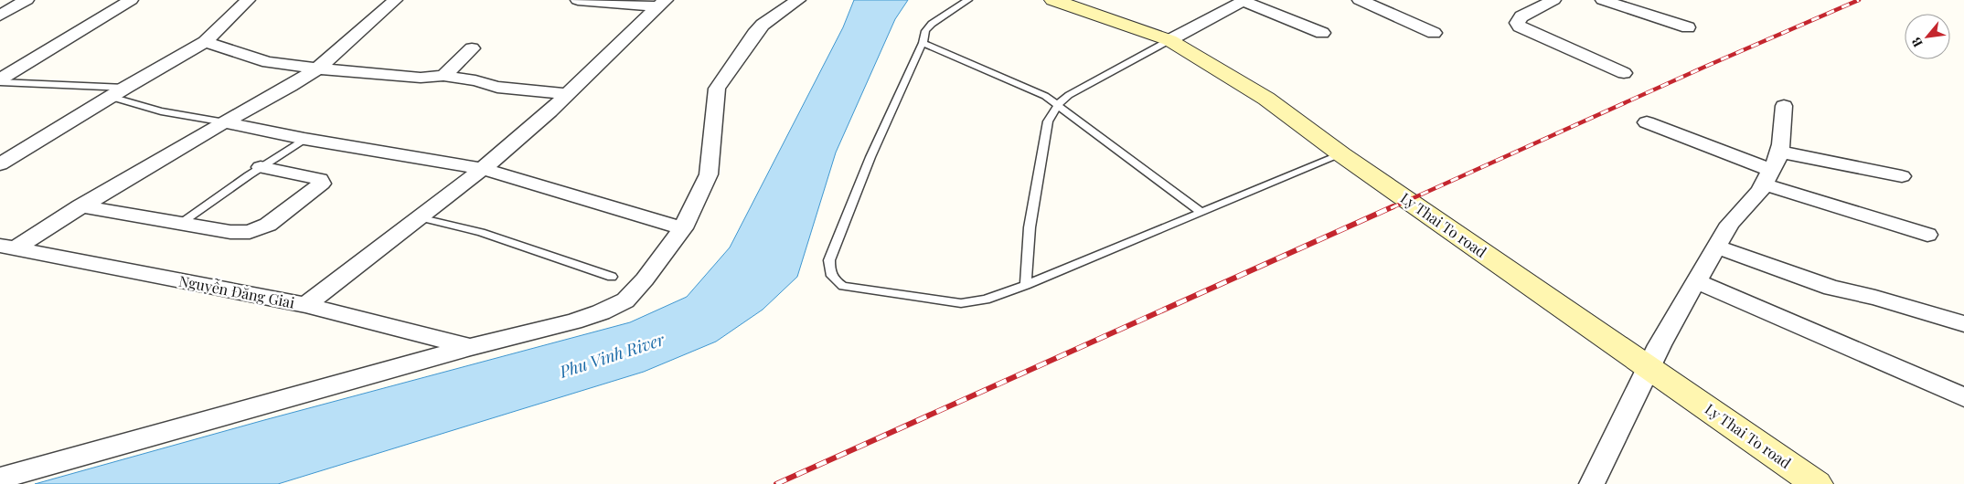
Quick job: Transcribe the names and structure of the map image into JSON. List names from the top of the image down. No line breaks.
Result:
{"streets":{"main road":["Ly Thai To road"],"street":["Nguyễn Đăng Giai"]},"water":["Phu Vinh River"],"north":"bottom left"}
